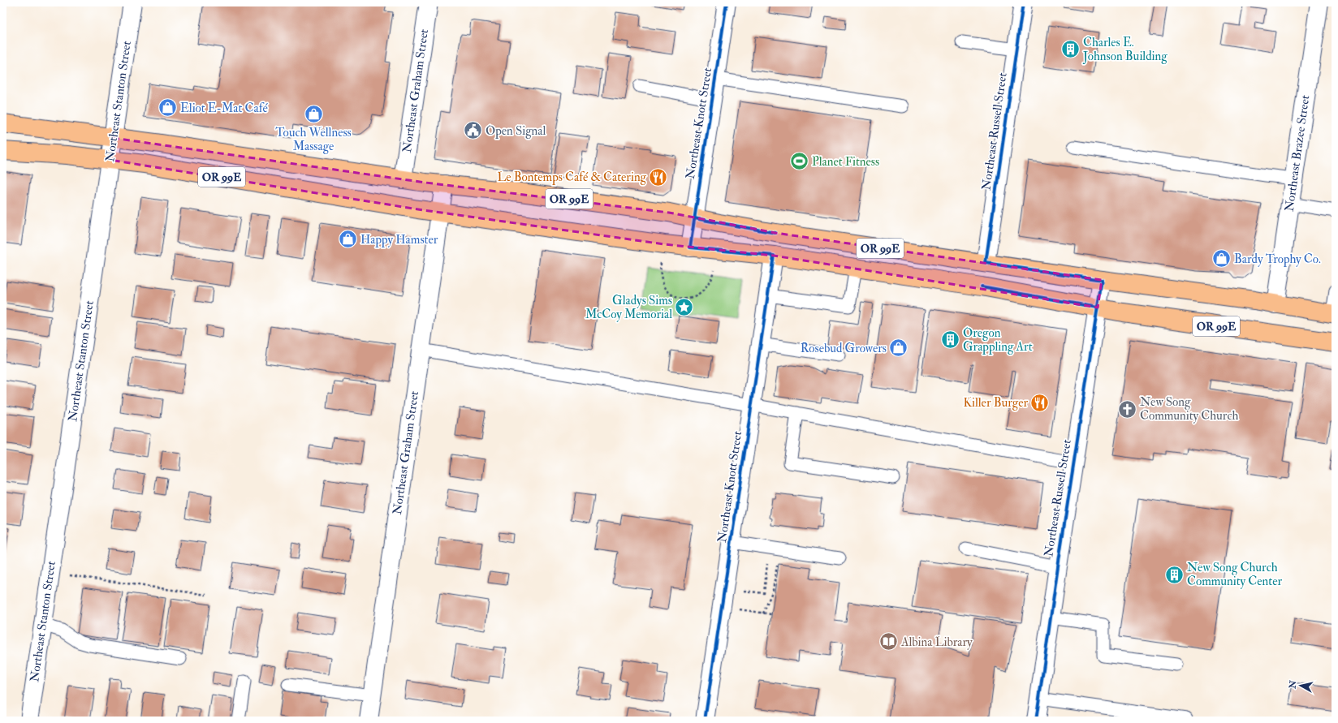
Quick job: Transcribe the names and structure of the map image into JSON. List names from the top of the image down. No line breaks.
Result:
{"streets":{"main road":["OR 99E"],"street":["Northeast Graham Street","Northeast Stanton Street","Northeast Knott Street","Northeast Russell Street","Northeast Brazee Street"]},"crossings":[["Northeast Graham Street","OR 99E"],["Northeast Stanton Street","OR 99E"],["Northeast Knott Street","OR 99E"],["Northeast Russell Street","OR 99E"],["Northeast Brazee Street","OR 99E"]],"places":{"building":["Charles E. Johnson Building","Oregon Grappling Art","New Song Church Community Center"],"shop":["Eliot E-Mat Café","Touch Wellness Massage","Happy Hamster","Bardy Trophy Co.","Rosebud Growers"],"public building":["Open Signal"],"sports":["Planet Fitness"],"restaurant":["Le Bontemps Café & Catering","Killer Burger"],"place":["Gladys Sims McCoy Memorial"],"church":["New Song Community Church"],"library":["Albina Library"]},"north":"left"}
